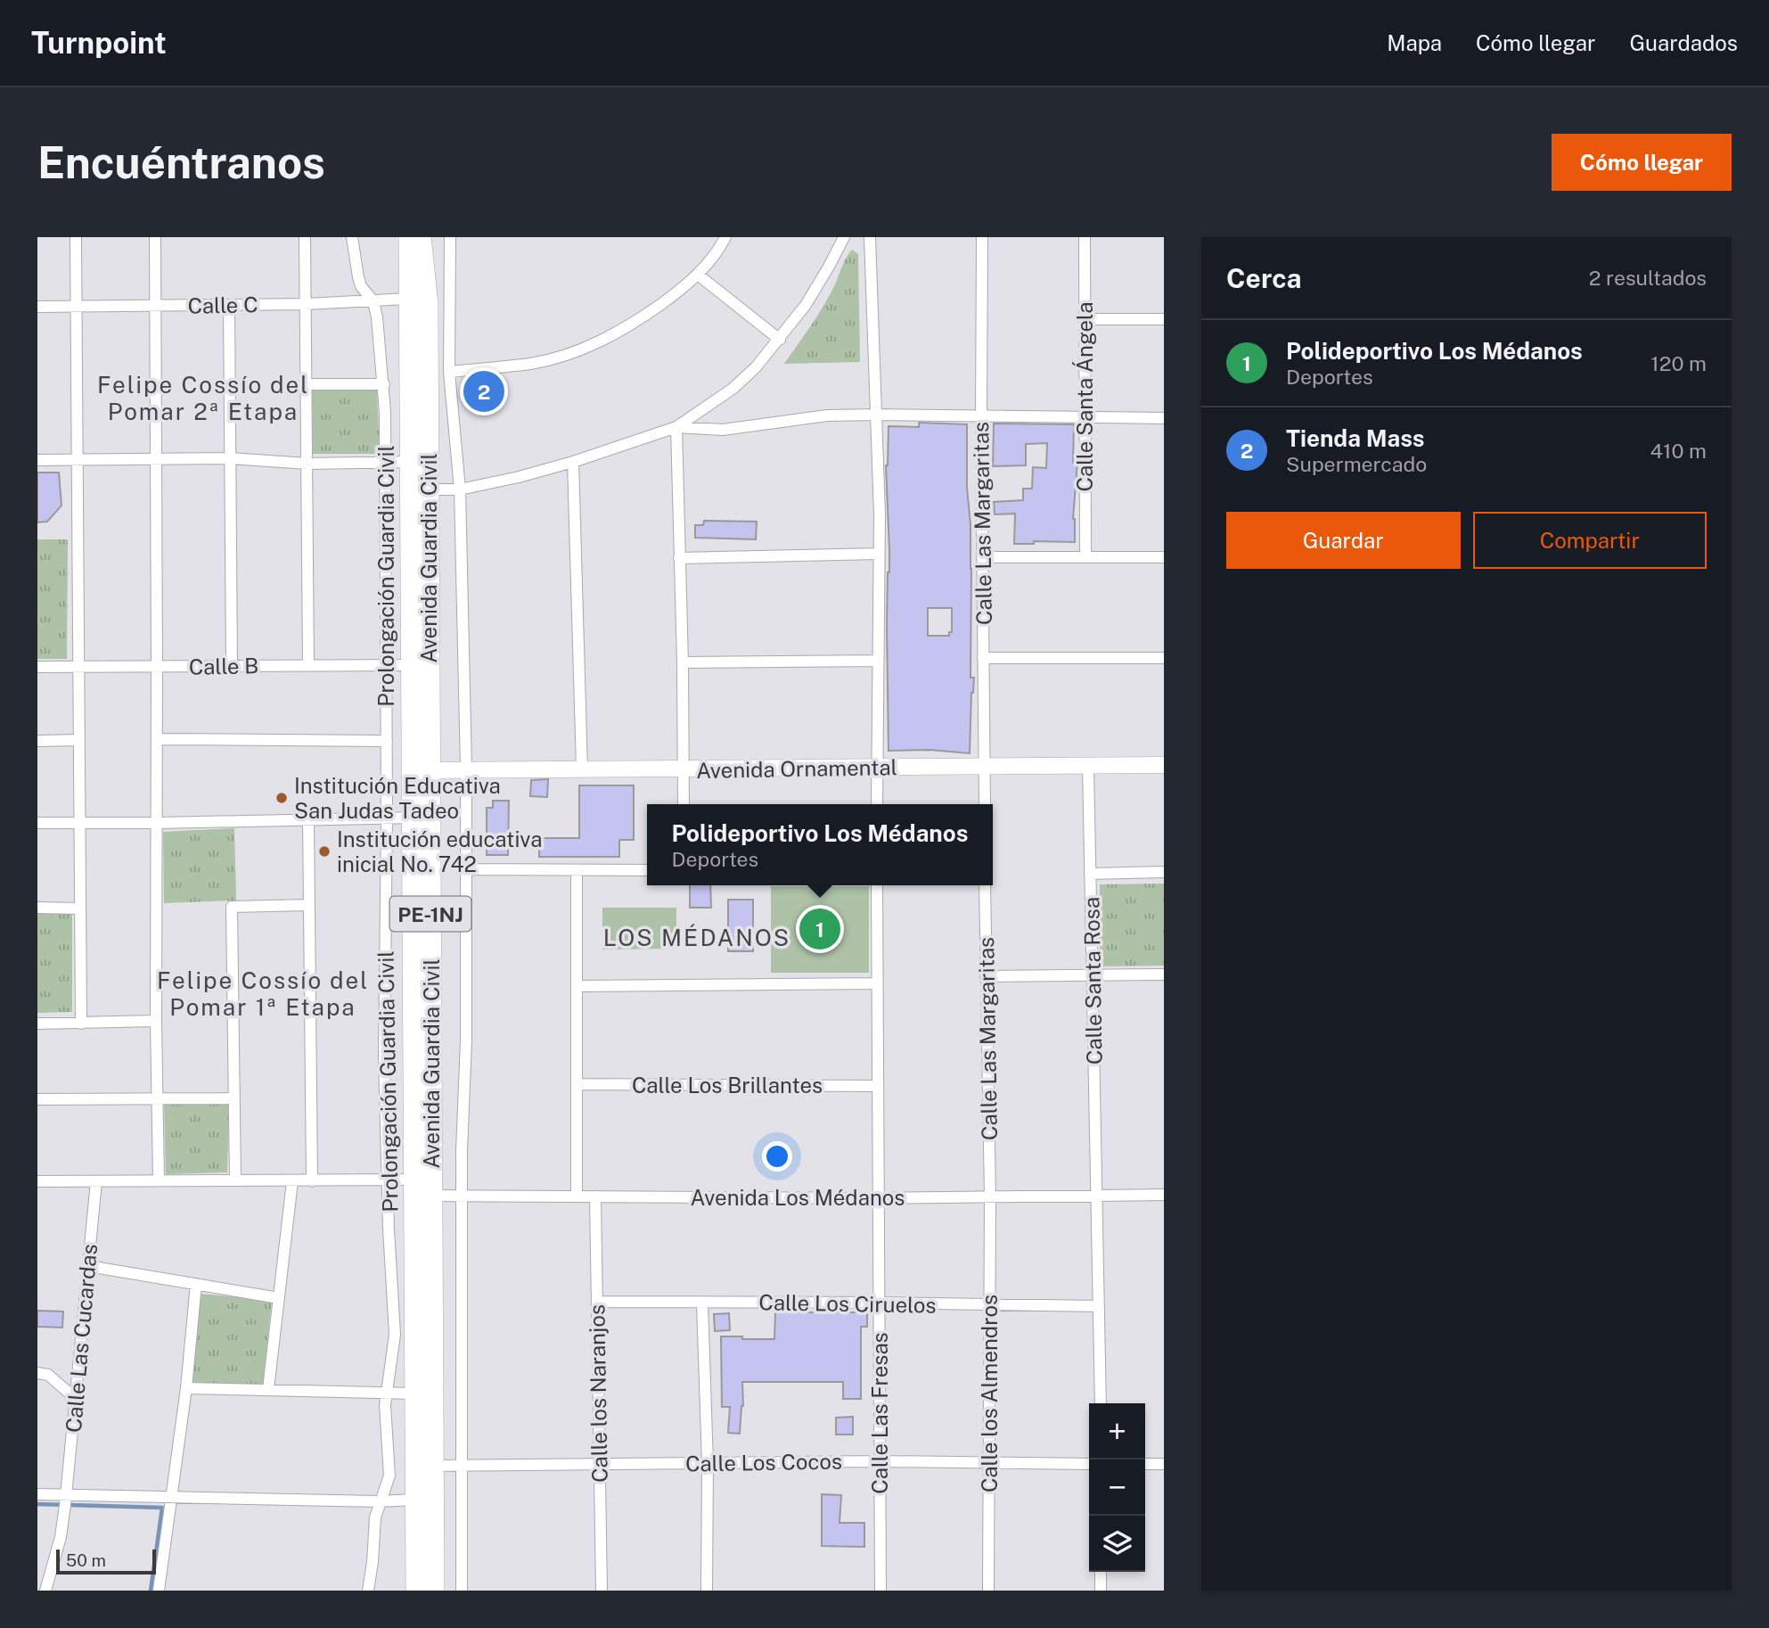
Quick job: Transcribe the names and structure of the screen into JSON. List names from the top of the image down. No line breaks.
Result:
{"streets":{"highway":["Avenida Guardia Civil","PE-1NJ"],"street":["Calle C","Calle Santa Ángela","Calle Las Margaritas","Prolongación Guardia Civil","Calle B","Avenida Ornamental","Calle Santa Rosa","Calle Los Brillantes","Avenida Los Médanos","Calle Los Ciruelos","Calle Las Cucardas","Calle los Naranjos","Calle los Almendros","Calle Las Fresas","Calle Los Cocos"]},"crossings":[["Calle C","Avenida Guardia Civil"],["Calle C","Prolongación Guardia Civil"],["Calle Las Margaritas","Avenida Ornamental"],["Calle Las Margaritas","Avenida Los Médanos"],["Calle Las Margaritas","Calle los Almendros"],["Avenida Guardia Civil","Calle B"],["Avenida Guardia Civil","Avenida Ornamental"],["Avenida Guardia Civil","Avenida Los Médanos"],["Avenida Guardia Civil","Calle Los Cocos"],["Prolongación Guardia Civil","Calle B"],["Avenida Ornamental","Calle Santa Rosa"],["Calle Santa Rosa","Avenida Los Médanos"],["Calle Santa Rosa","Calle Los Ciruelos"],["Calle Los Brillantes","Calle Las Fresas"],["Avenida Los Médanos","Calle los Naranjos"],["Avenida Los Médanos","Calle los Almendros"],["Avenida Los Médanos","Calle Las Fresas"],["Calle Los Ciruelos","Calle los Naranjos"],["Calle Los Ciruelos","Calle los Almendros"],["Calle Los Ciruelos","Calle Las Fresas"],["Calle los Naranjos","Calle Los Cocos"],["Calle los Almendros","Calle Los Cocos"],["Calle Las Fresas","Calle Los Cocos"]],"districts":["Felipe Cossío del Pomar 2ª Etapa","LOS MÉDANOS","Felipe Cossío del Pomar 1ª Etapa"],"places":["Institución Educativa San Judas Tadeo","Institución educativa inicial No. 742"],"scale_bar":"50 m","page":{"header":"Turnpoint","nav":["Mapa","Cómo llegar","Guardados"],"buttons":["Cómo llegar",["Guardar","Compartir"]],"title":"Encuéntranos","heading":["Cerca","2 resultados"],"list":[{"mark":"1","name":"Polideportivo Los Médanos","note":"Deportes","value":"120 m"},{"mark":"2","name":"Tienda Mass","note":"Supermercado","value":"410 m"}],"pins":["2","1"],"popup":["Polideportivo Los Médanos","Deportes"],"map_buttons":["+","−"],"scale":"50 m"}}
